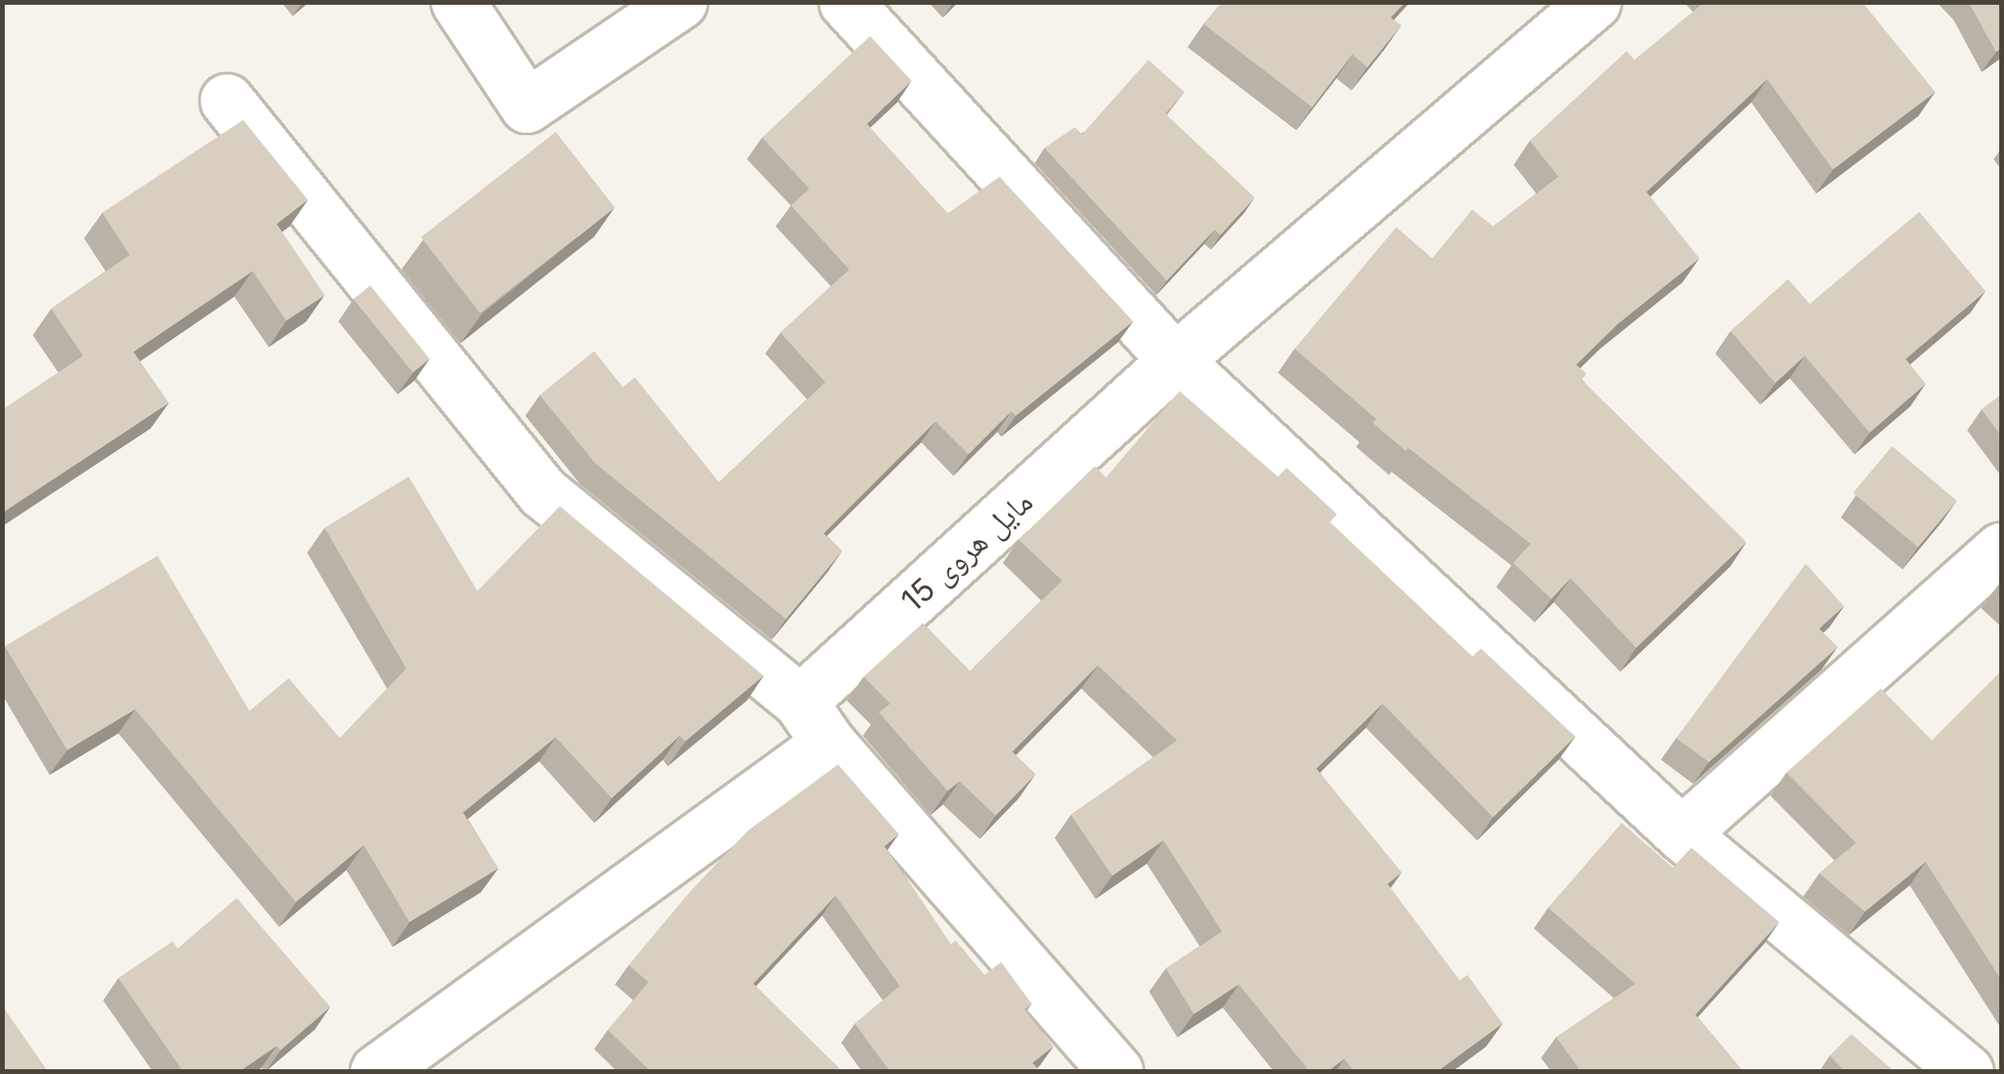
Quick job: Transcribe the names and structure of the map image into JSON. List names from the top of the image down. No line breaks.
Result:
{"streets":{"street":["مایل هروی 15"]}}
